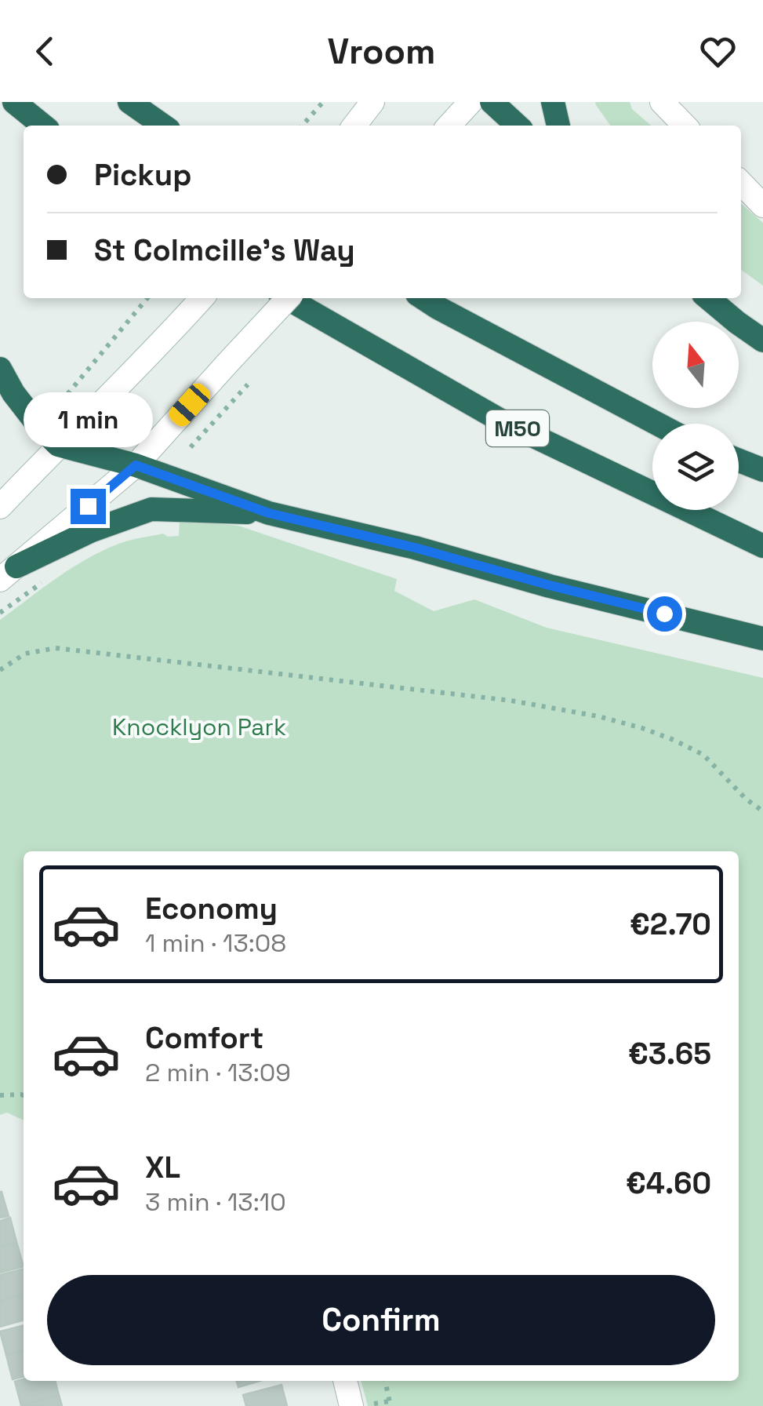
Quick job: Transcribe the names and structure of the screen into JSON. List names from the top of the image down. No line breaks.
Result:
{"streets":{"highway":["M50"]},"parks":["Knocklyon Park"],"north":"top","page":{"header":"Vroom","banner":["Pickup","St Colmcille's Way"],"bubble":"1 min","list":[{"name":"Economy","note":"1 min · 13:08","value":"€2.70"},{"name":"Comfort","note":"2 min · 13:09","value":"€3.65"},{"name":"XL","note":"3 min · 13:10","value":"€4.60"}],"buttons":"Confirm"}}
